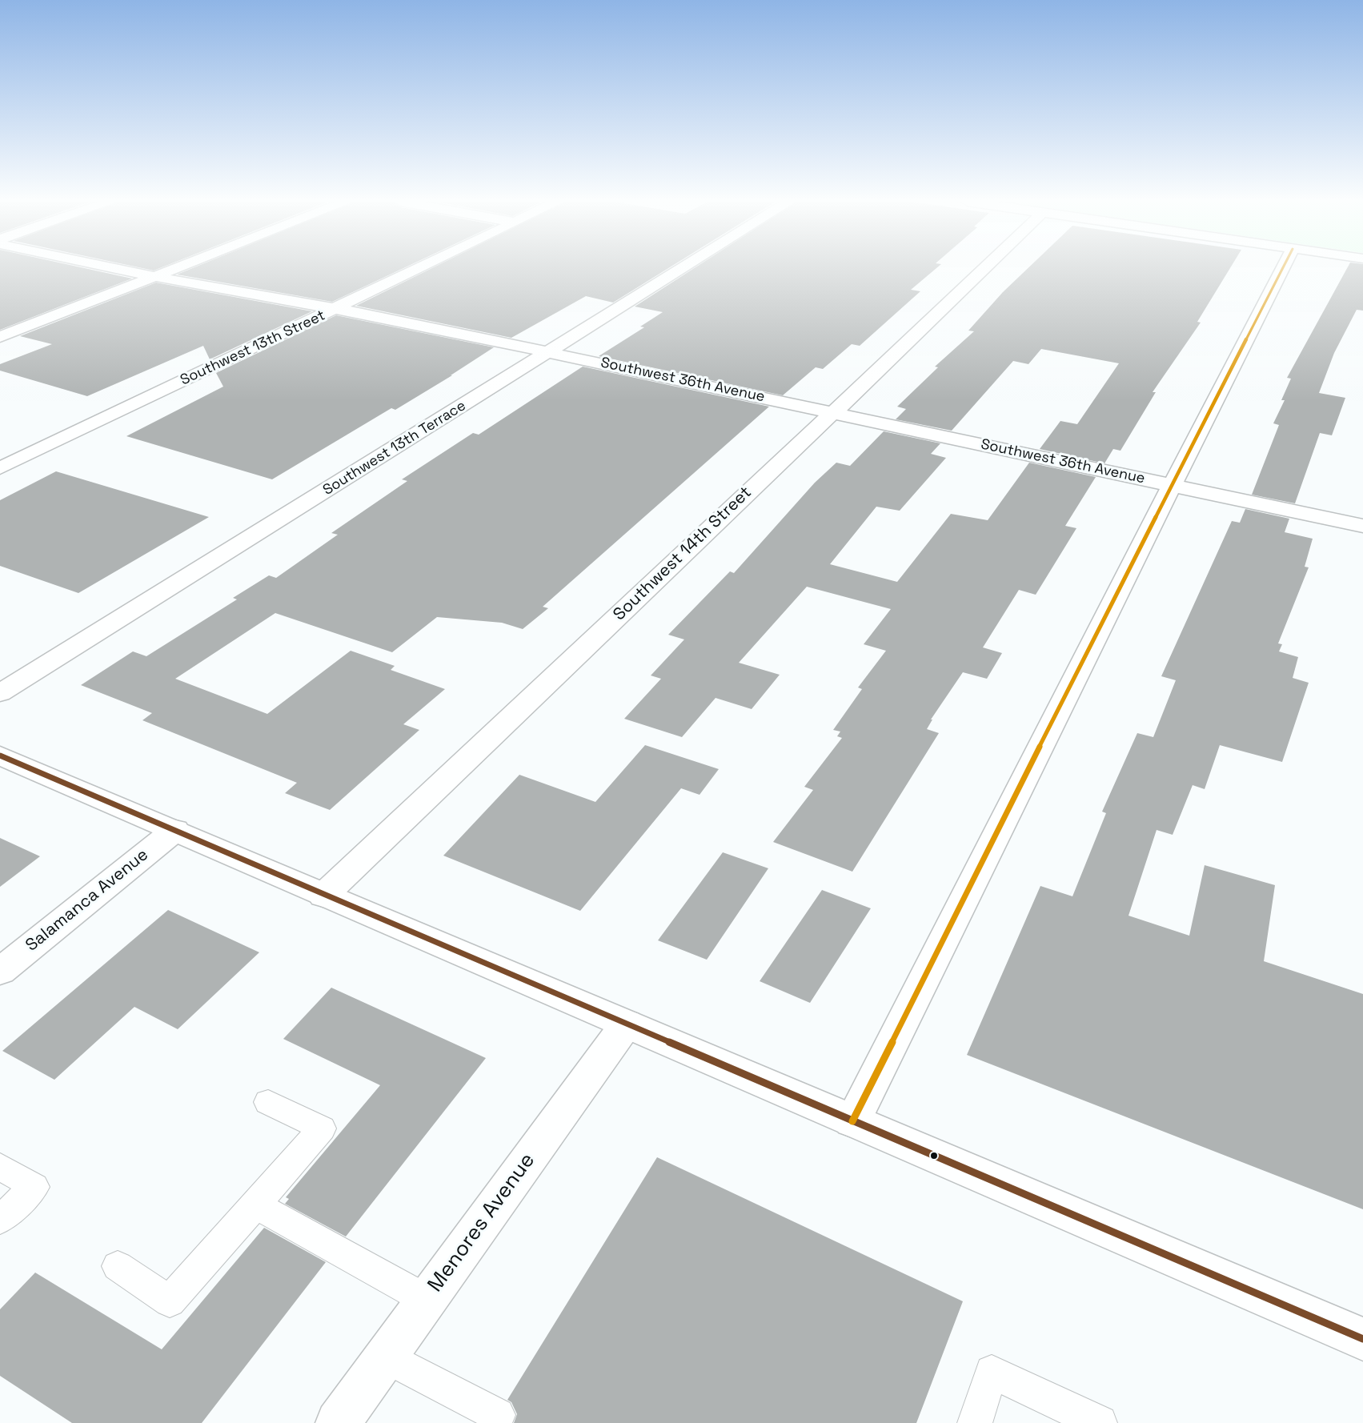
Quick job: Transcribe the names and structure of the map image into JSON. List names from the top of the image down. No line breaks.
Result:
{"streets":{"street":["Southwest 13th Street","Southwest 36th Avenue","Southwest 13th Terrace","Southwest 14th Street","Salamanca Avenue","Menores Avenue"]},"crossings":[["Southwest 13th Street","Southwest 36th Avenue"],["Southwest 36th Avenue","Southwest 13th Terrace"],["Southwest 36th Avenue","Southwest 14th Street"]]}
